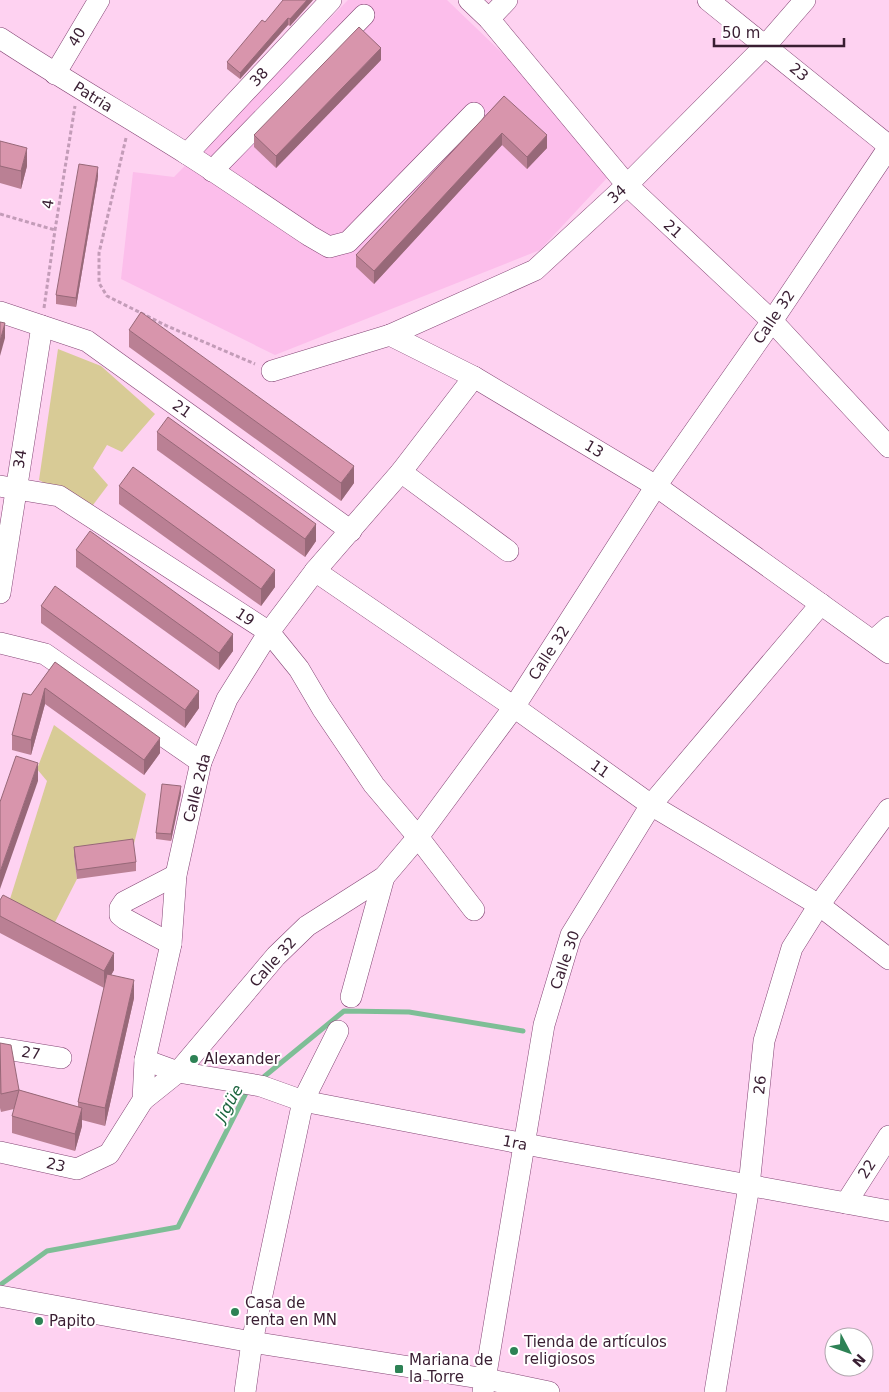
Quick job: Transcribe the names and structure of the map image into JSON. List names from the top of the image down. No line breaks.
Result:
{"streets":{"street":["40","23","38","Patria","34","21","Calle 32","13","19","11","Calle 2da","Calle 30","27","26","1ra","22"],"path":["4"]},"crossings":[["40","Patria"],["23","34"],["23","Calle 32"],["23","Calle 2da"],["38","Patria"],["Patria","4"],["34","4"],["34","21"],["34","13"],["34","19"],["4","21"],["21","Calle 32"],["21","Calle 2da"],["Calle 32","13"],["Calle 32","19"],["Calle 32","11"],["Calle 32","Calle 2da"],["Calle 32","1ra"],["13","Calle 30"],["19","Calle 2da"],["11","Calle 2da"],["11","Calle 30"],["11","26"],["Calle 2da","1ra"],["Calle 30","1ra"],["26","1ra"],["1ra","22"]],"water":["Jigüe"],"places":{"other":["Alexander","Casa de renta en MN","Papito","Tienda de artículos religiosos"],"transit":["Mariana de la Torre"]},"scale_bar":"50 m","north":"bottom right"}
